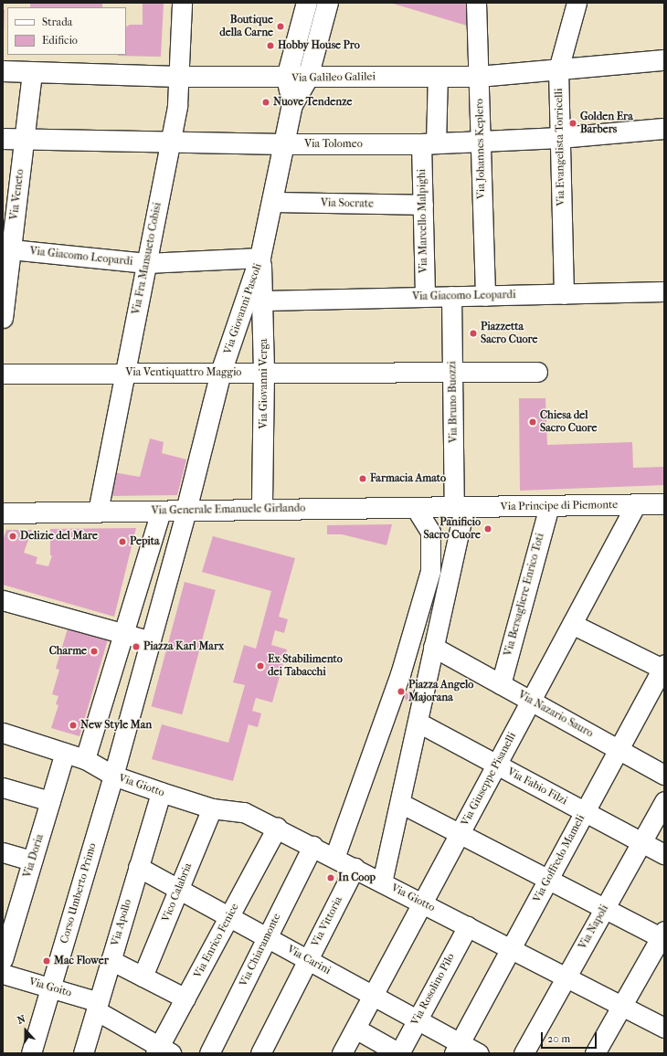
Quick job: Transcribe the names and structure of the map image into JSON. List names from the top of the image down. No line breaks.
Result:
{"streets":{"street":["Via Galileo Galilei","Via Tolomeo","Via Evangelista Torricelli","Via Johannes Keplero","Via Veneto","Via Socrate","Via Marcello Malpighi","Via Giacomo Leopardi","Via Fra Mansueto Cobisi","Via Giovanni Pascoli","Via Ventiquattro Maggio","Via Giovanni Verga","Via Bruno Buozzi","Via Principe di Piemonte","Via Generale Emanuele Girlando","Via Bersagliere Enrico Toti","Via Nazario Sauro","Via Giuseppe Pisanelli","Via Giotto","Via Fabio Filzi","Via Doria","Via Goffredo Mameli","Vico Calabria","Corso Umberto Primo","Via Vittoria","Via Apollo","Via Napoli","Via Enrico Fenice","Via Chiaramonte","Via Carini","Via Goito","Via Rosolino Pilo"]},"crossings":[["Via Galileo Galilei","Via Evangelista Torricelli"],["Via Galileo Galilei","Via Johannes Keplero"],["Via Galileo Galilei","Via Veneto"],["Via Galileo Galilei","Via Marcello Malpighi"],["Via Galileo Galilei","Via Fra Mansueto Cobisi"],["Via Galileo Galilei","Via Giovanni Pascoli"],["Via Tolomeo","Via Evangelista Torricelli"],["Via Tolomeo","Via Johannes Keplero"],["Via Tolomeo","Via Veneto"],["Via Tolomeo","Via Marcello Malpighi"],["Via Tolomeo","Via Fra Mansueto Cobisi"],["Via Tolomeo","Via Giovanni Pascoli"],["Via Evangelista Torricelli","Via Giacomo Leopardi"],["Via Johannes Keplero","Via Giacomo Leopardi"],["Via Veneto","Via Giacomo Leopardi"],["Via Socrate","Via Marcello Malpighi"],["Via Socrate","Via Giovanni Pascoli"],["Via Marcello Malpighi","Via Giacomo Leopardi"],["Via Giacomo Leopardi","Via Fra Mansueto Cobisi"],["Via Giacomo Leopardi","Via Giovanni Pascoli"],["Via Giacomo Leopardi","Via Giovanni Verga"],["Via Giacomo Leopardi","Via Bruno Buozzi"],["Via Fra Mansueto Cobisi","Via Ventiquattro Maggio"],["Via Fra Mansueto Cobisi","Via Generale Emanuele Girlando"],["Via Giovanni Pascoli","Via Ventiquattro Maggio"],["Via Giovanni Pascoli","Via Giovanni Verga"],["Via Giovanni Pascoli","Via Generale Emanuele Girlando"],["Via Giovanni Pascoli","Corso Umberto Primo"],["Via Ventiquattro Maggio","Via Giovanni Verga"],["Via Ventiquattro Maggio","Via Bruno Buozzi"],["Via Giovanni Verga","Via Generale Emanuele Girlando"],["Via Bruno Buozzi","Via Principe di Piemonte"],["Via Bruno Buozzi","Via Generale Emanuele Girlando"],["Via Bruno Buozzi","Via Nazario Sauro"],["Via Bruno Buozzi","Via Giotto"],["Via Bruno Buozzi","Via Fabio Filzi"],["Via Principe di Piemonte","Via Generale Emanuele Girlando"],["Via Principe di Piemonte","Via Bersagliere Enrico Toti"],["Via Principe di Piemonte","Via Giuseppe Pisanelli"],["Via Generale Emanuele Girlando","Corso Umberto Primo"],["Via Bersagliere Enrico Toti","Via Nazario Sauro"],["Via Nazario Sauro","Via Giuseppe Pisanelli"],["Via Nazario Sauro","Via Goffredo Mameli"],["Via Giuseppe Pisanelli","Via Giotto"],["Via Giuseppe Pisanelli","Via Fabio Filzi"],["Via Giuseppe Pisanelli","Via Carini"],["Via Giotto","Via Doria"],["Via Giotto","Via Goffredo Mameli"],["Via Giotto","Vico Calabria"],["Via Giotto","Corso Umberto Primo"],["Via Giotto","Via Vittoria"],["Via Giotto","Via Apollo"],["Via Giotto","Via Napoli"],["Via Giotto","Via Enrico Fenice"],["Via Giotto","Via Chiaramonte"],["Via Giotto","Via Rosolino Pilo"],["Via Fabio Filzi","Via Goffredo Mameli"],["Via Fabio Filzi","Via Napoli"],["Via Goffredo Mameli","Via Carini"],["Vico Calabria","Via Carini"],["Corso Umberto Primo","Via Goito"],["Via Vittoria","Via Carini"],["Via Apollo","Via Carini"],["Via Apollo","Via Goito"],["Via Enrico Fenice","Via Carini"],["Via Enrico Fenice","Via Goito"],["Via Chiaramonte","Via Carini"],["Via Carini","Via Rosolino Pilo"]],"places":["Boutique della Carne","Hobby House Pro","Nuove Tendenze","Golden Era Barbers","Piazzetta Sacro Cuore","Chiesa del Sacro Cuore","Farmacia Amato","Panificio Sacro Cuore","Delizie del Mare","Pepita","Piazza Karl Marx","Charme","Ex Stabilimento dei Tabacchi","Piazza Angelo Majorana","New Style Man","In Coop","Mac Flower"],"legend":["Strada","Edificio"],"scale_bar":"20 m","north":"top"}
